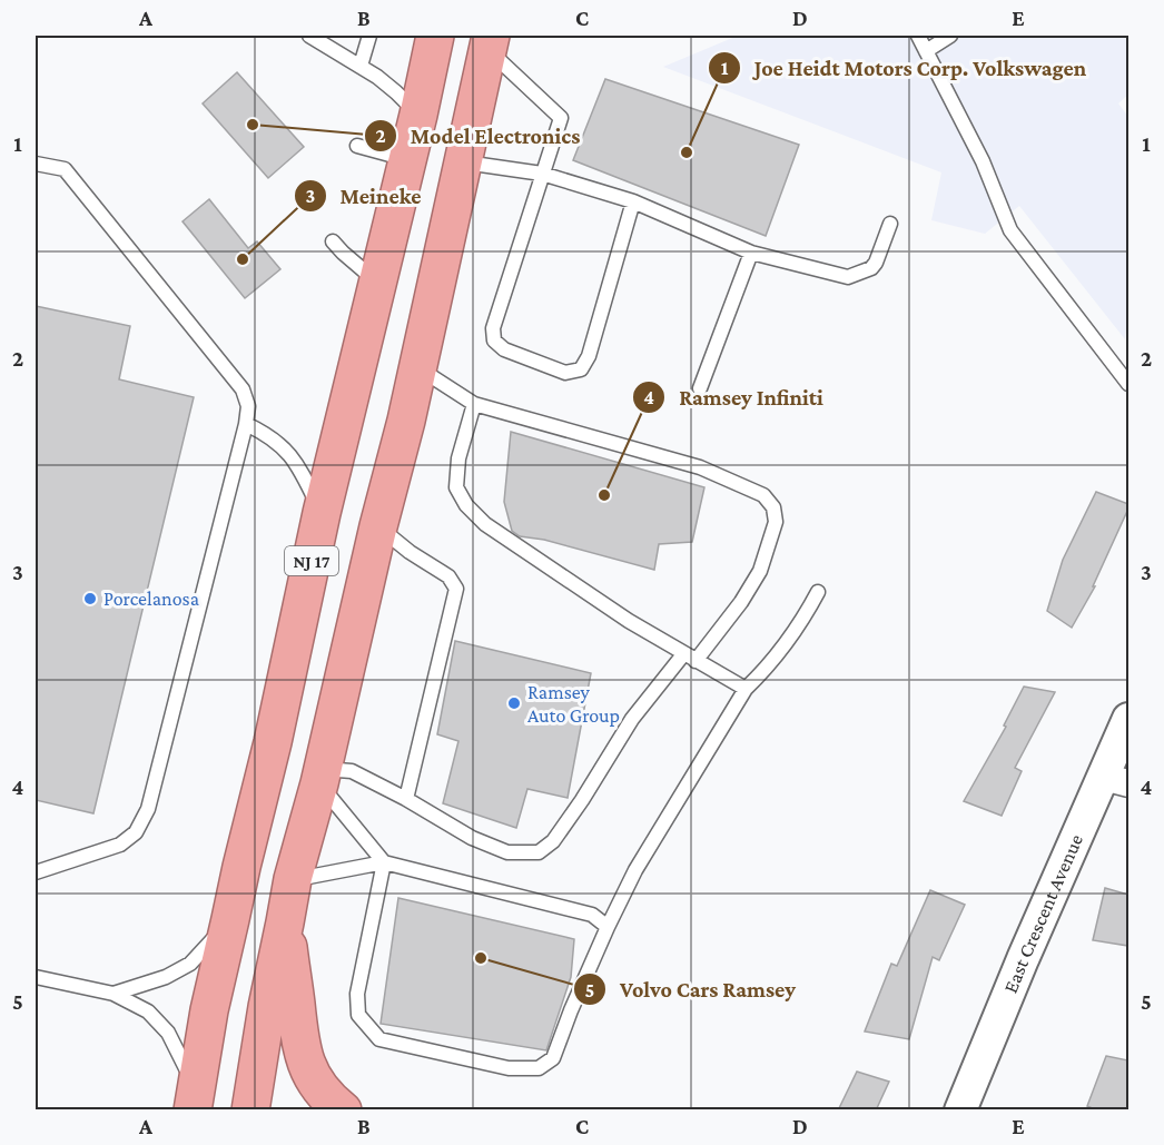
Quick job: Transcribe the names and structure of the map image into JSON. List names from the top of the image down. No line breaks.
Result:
{"streets":{"highway":["NJ 17"],"street":["East Crescent Avenue"]},"places":["Model Electronics","Joe Heidt Motors Corp. Volkswagen","Meineke","Ramsey Infiniti","Porcelanosa","Ramsey Auto Group","Volvo Cars Ramsey"],"grid":{"columns":["A","B","C","D","E"],"rows":["1","2","3","4","5"]}}
